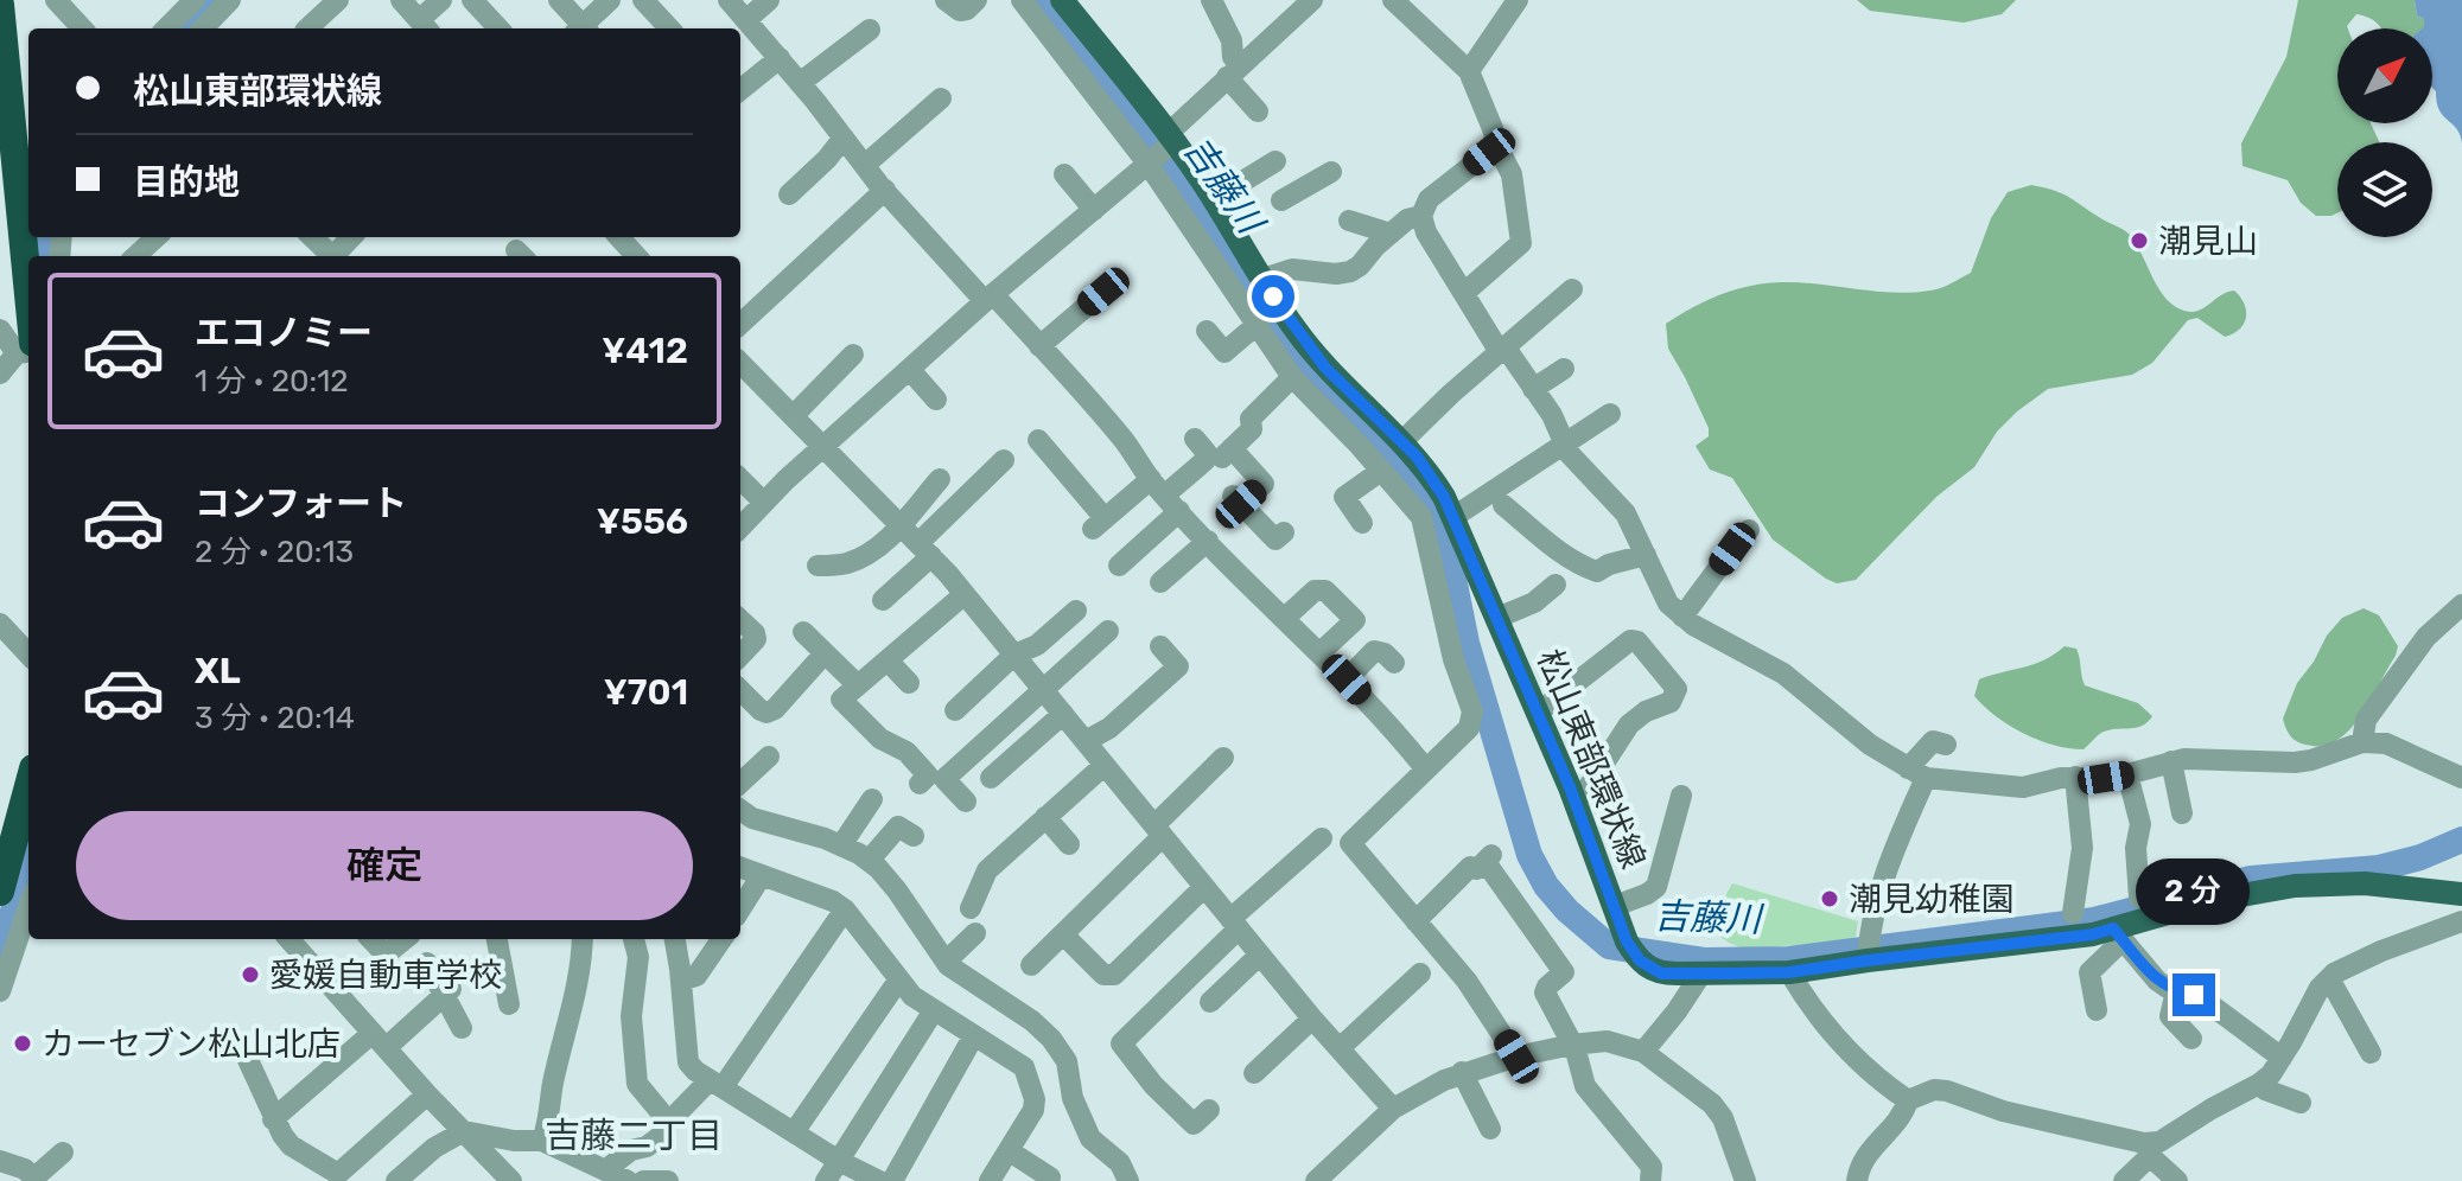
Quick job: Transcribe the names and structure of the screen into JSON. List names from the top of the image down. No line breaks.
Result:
{"streets":{"main road":["松山東部環状線"]},"districts":["吉藤二丁目"],"water":["吉藤川"],"places":["潮見山","潮見幼稚園","愛媛自動車学校","カーセブン松山北店"],"north":"top right","page":{"banner":["松山東部環状線","目的地"],"list":[{"name":"エコノミー","note":"1 分 · 20:12","value":"¥412"},{"name":"コンフォート","note":"2 分 · 20:13","value":"¥556"},{"name":"XL","note":"3 分 · 20:14","value":"¥701"}],"buttons":"確定","bubble":"2 分"}}
